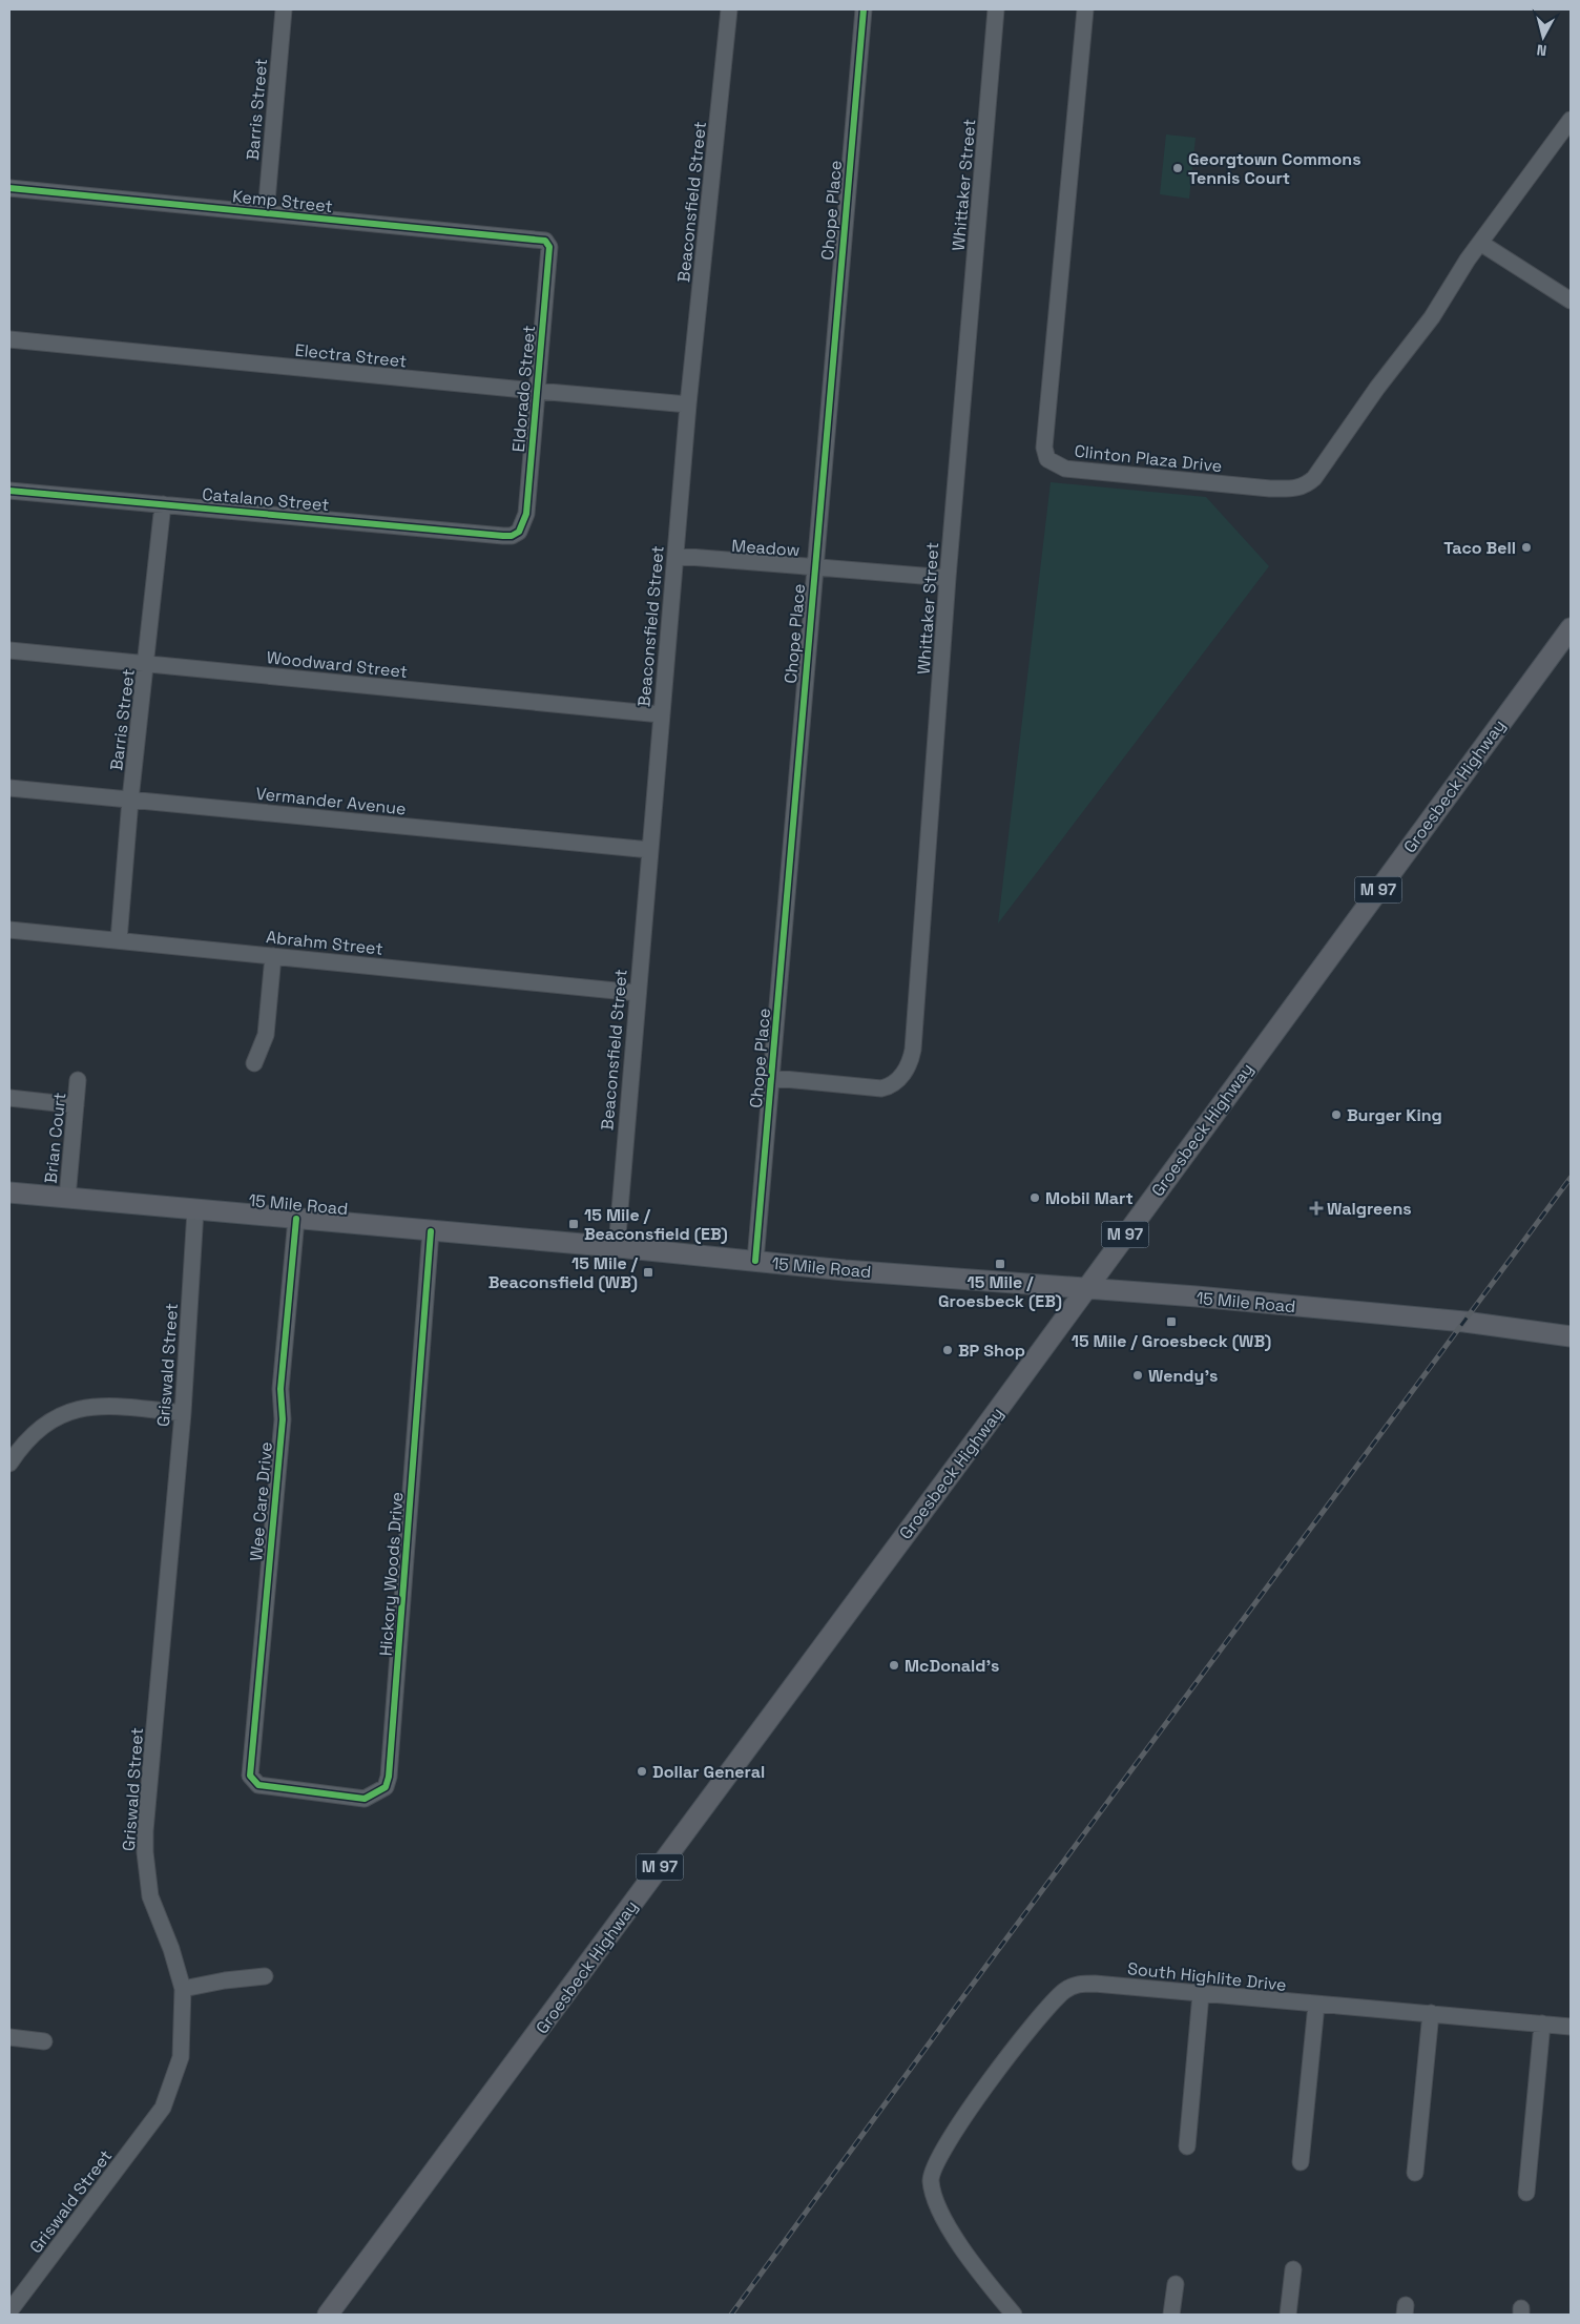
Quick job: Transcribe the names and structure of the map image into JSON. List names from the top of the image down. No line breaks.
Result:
{"streets":{"main road":["Groesbeck Highway","M 97","15 Mile Road"],"street":["Barris Street","Whittaker Street","Kemp Street","Beaconsfield Street","Chope Place","Electra Street","Eldorado Street","Clinton Plaza Drive","Catalano Street","Meadow","Woodward Street","Vermander Avenue","Abrahm Street","Brian Court","Griswald Street","Wee Care Drive","Hickory Woods Drive","South Highlite Drive"]},"crossings":[["Barris Street","Kemp Street"],["Barris Street","Catalano Street"],["Barris Street","Woodward Street"],["Barris Street","Vermander Avenue"],["Barris Street","Abrahm Street"],["Whittaker Street","Chope Place"],["Whittaker Street","Meadow"],["Kemp Street","Eldorado Street"],["Beaconsfield Street","Electra Street"],["Beaconsfield Street","Meadow"],["Beaconsfield Street","Woodward Street"],["Beaconsfield Street","Vermander Avenue"],["Beaconsfield Street","Abrahm Street"],["Beaconsfield Street","15 Mile Road"],["Chope Place","Meadow"],["Chope Place","15 Mile Road"],["Electra Street","Eldorado Street"],["Eldorado Street","Catalano Street"],["Groesbeck Highway","15 Mile Road"],["Brian Court","15 Mile Road"],["15 Mile Road","Griswald Street"],["15 Mile Road","Wee Care Drive"],["15 Mile Road","Hickory Woods Drive"],["Wee Care Drive","Hickory Woods Drive"]],"places":{"other":["Georgtown Commons Tennis Court","Taco Bell","Burger King","Mobil Mart","BP Shop","Wendy's","McDonald's","Dollar General"],"health":["Walgreens"],"transit":["15 Mile / Beaconsfield (EB)","15 Mile / Groesbeck (EB)","15 Mile / Beaconsfield (WB)","15 Mile / Groesbeck (WB)"]},"north":"bottom"}
